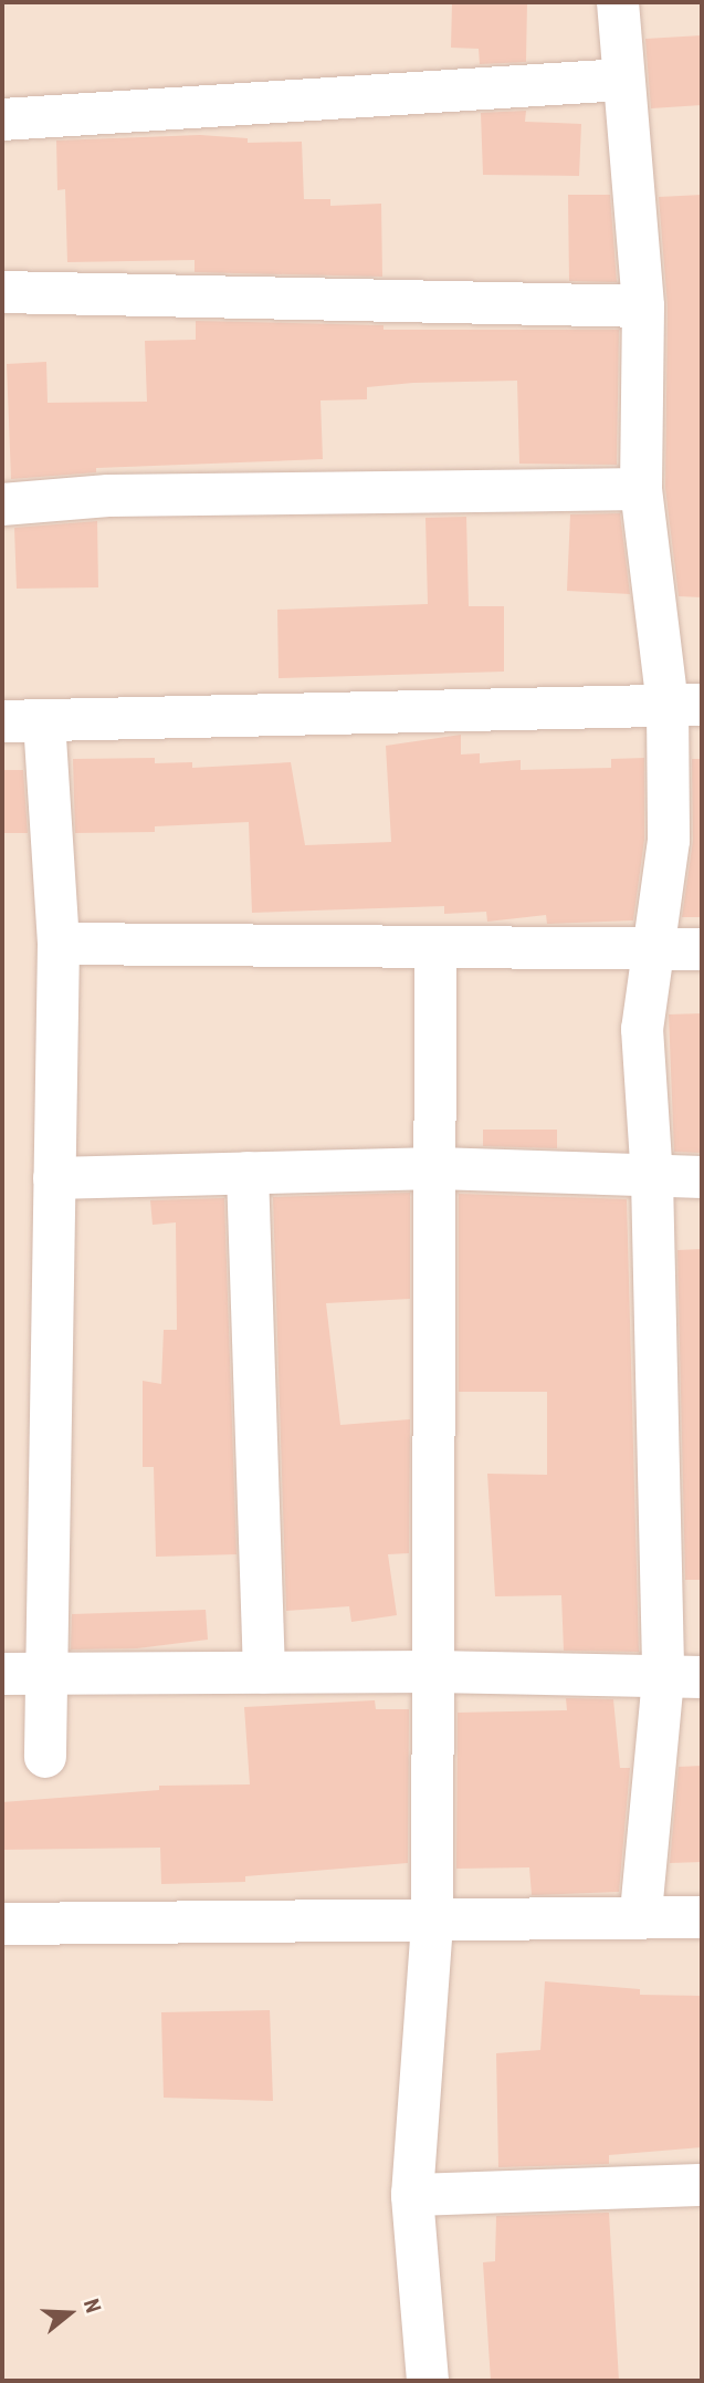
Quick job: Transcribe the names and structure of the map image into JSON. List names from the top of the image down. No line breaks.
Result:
{"north":"right"}
